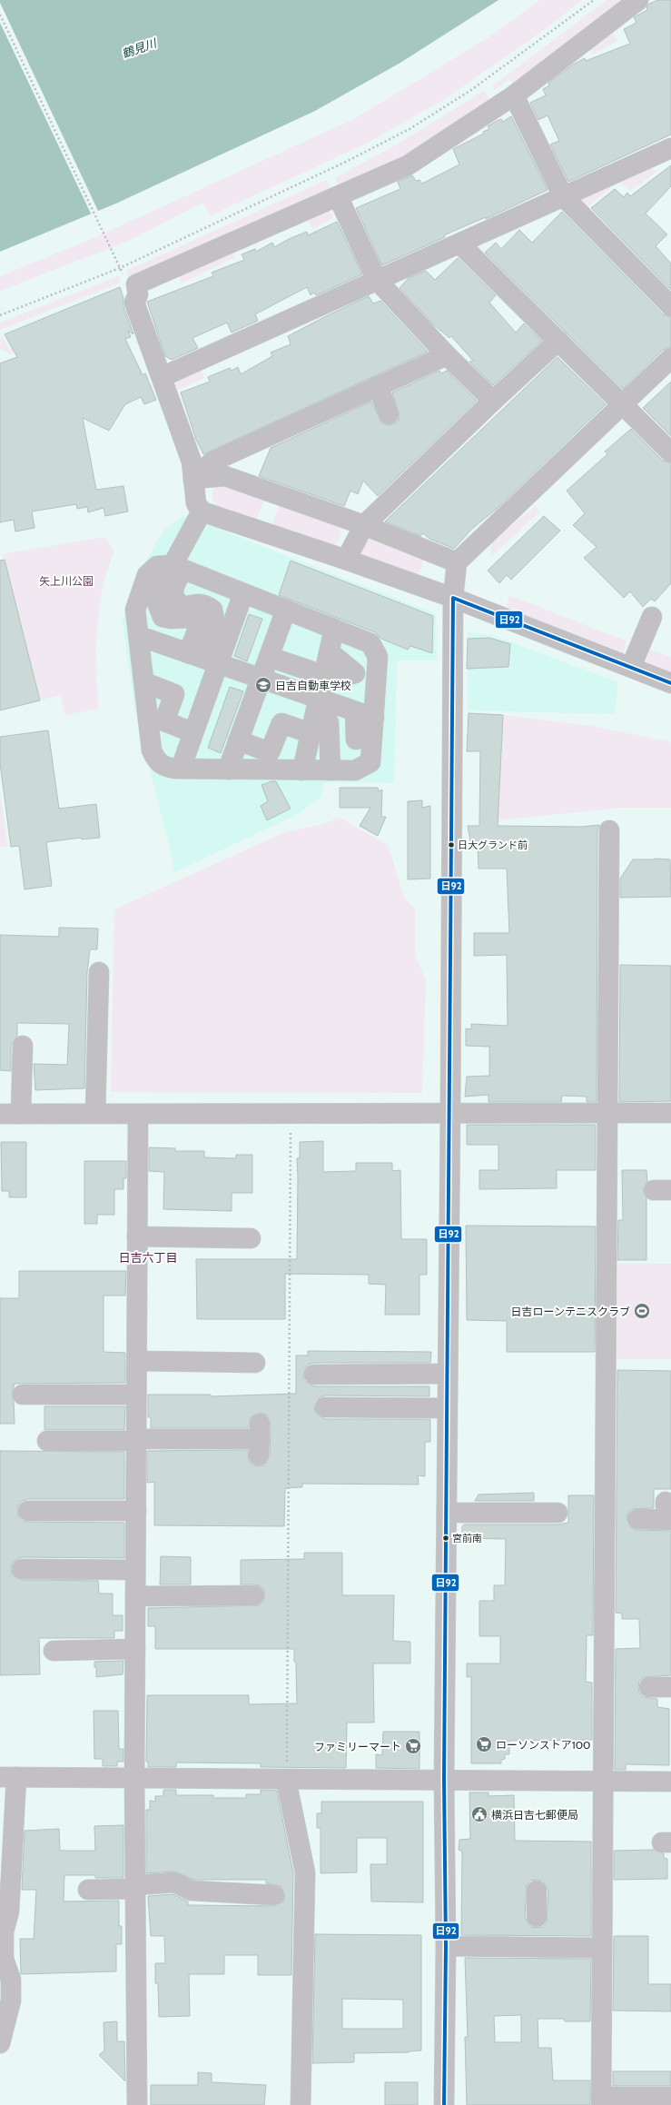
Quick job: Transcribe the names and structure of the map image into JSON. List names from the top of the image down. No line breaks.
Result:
{"districts":["日吉六丁目"],"water":["鶴見川"],"parks":["矢上川公園"],"places":{"school or university":["日吉自動車学校"],"other":["日大グランド前","宮前南"],"sports":["日吉ローンテニスクラブ"],"supermarket":["ローソンストア100","ファミリーマート"],"public building":["横浜日吉七郵便局"]},"lines":["transit line 日92"]}
